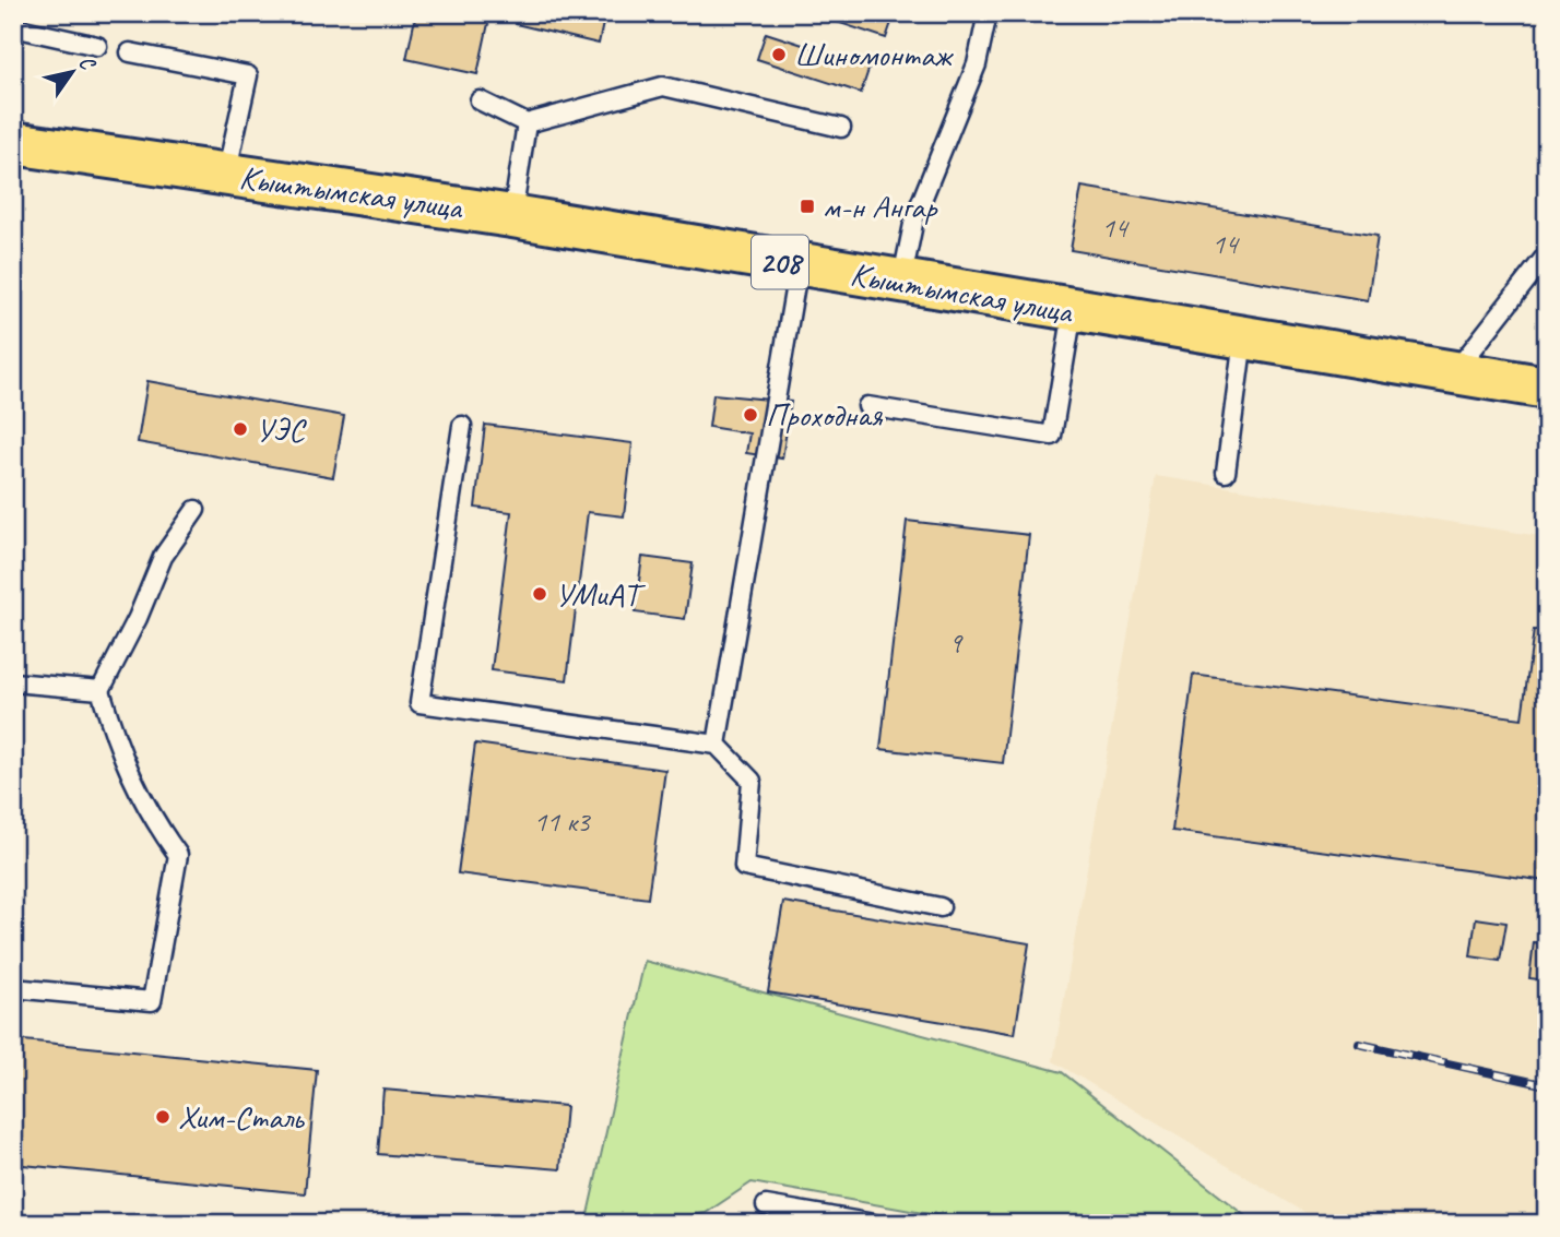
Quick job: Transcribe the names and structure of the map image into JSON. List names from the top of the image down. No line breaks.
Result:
{"streets":{"main road":["Кыштымская улица","208"]},"places":{"other":["Шиномонтаж","Проходная","УЭС","УМиАТ","Хим-Сталь"],"transit":["м-н Ангар"]},"house_numbers":["14","14","9","11 к3"],"north":"top right"}
